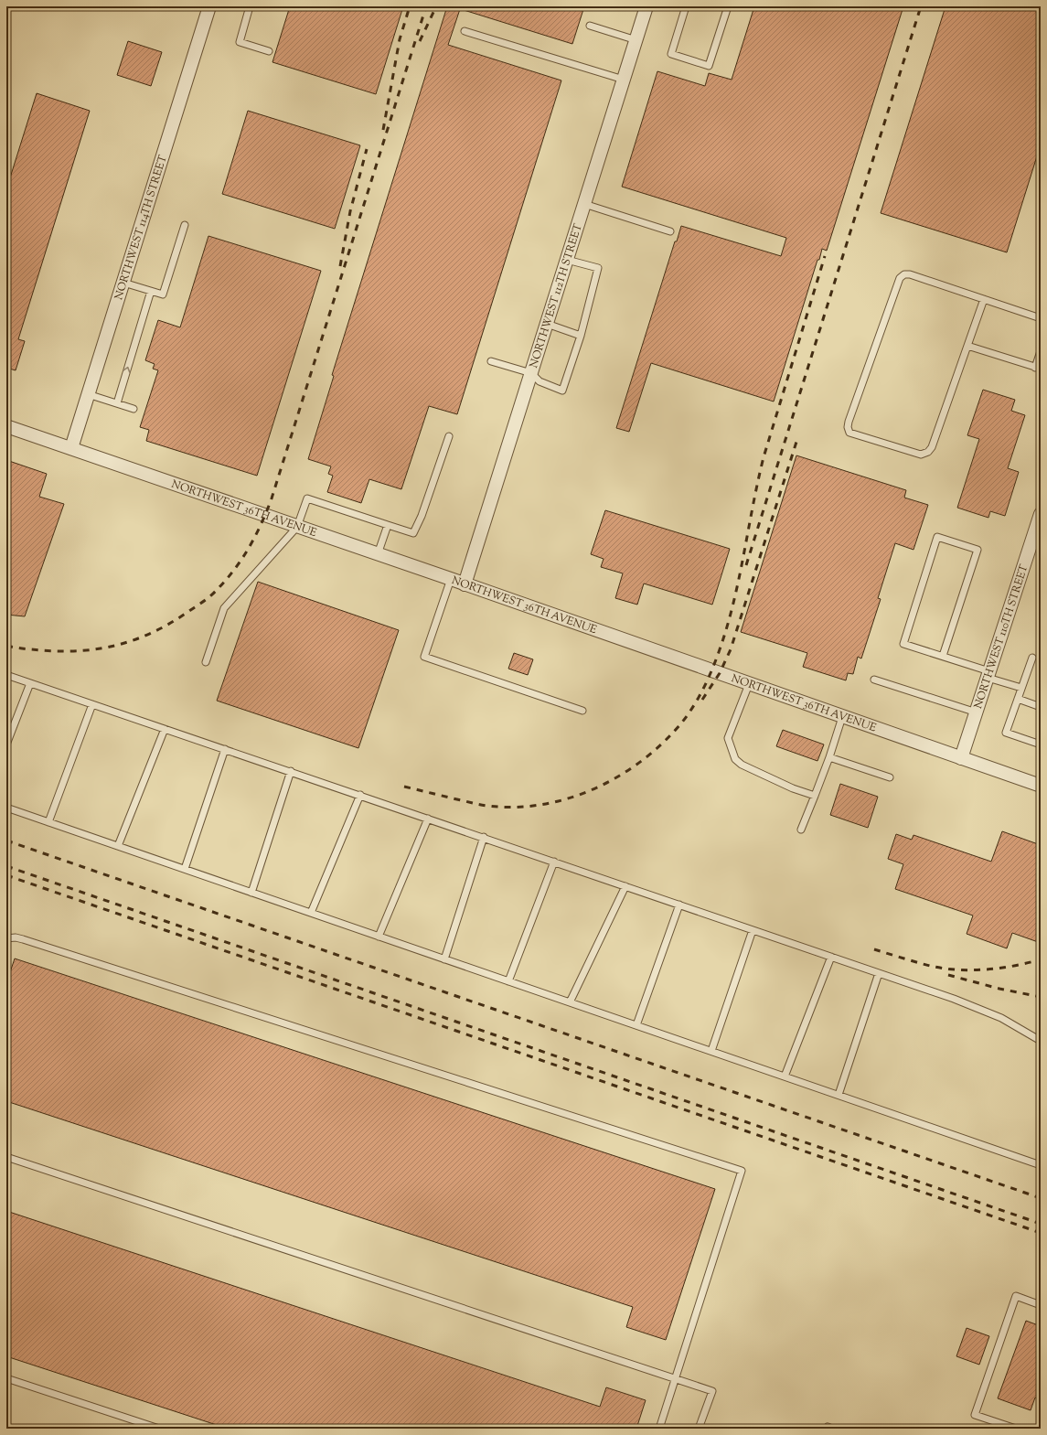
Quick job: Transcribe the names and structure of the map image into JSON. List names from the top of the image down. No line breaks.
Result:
{"streets":{"street":["NORTHWEST 114TH STREET","NORTHWEST 112TH STREET","NORTHWEST 36TH AVENUE","NORTHWEST 110TH STREET"]},"crossings":[["NORTHWEST 114TH STREET","NORTHWEST 36TH AVENUE"],["NORTHWEST 112TH STREET","NORTHWEST 36TH AVENUE"],["NORTHWEST 36TH AVENUE","NORTHWEST 110TH STREET"]]}
